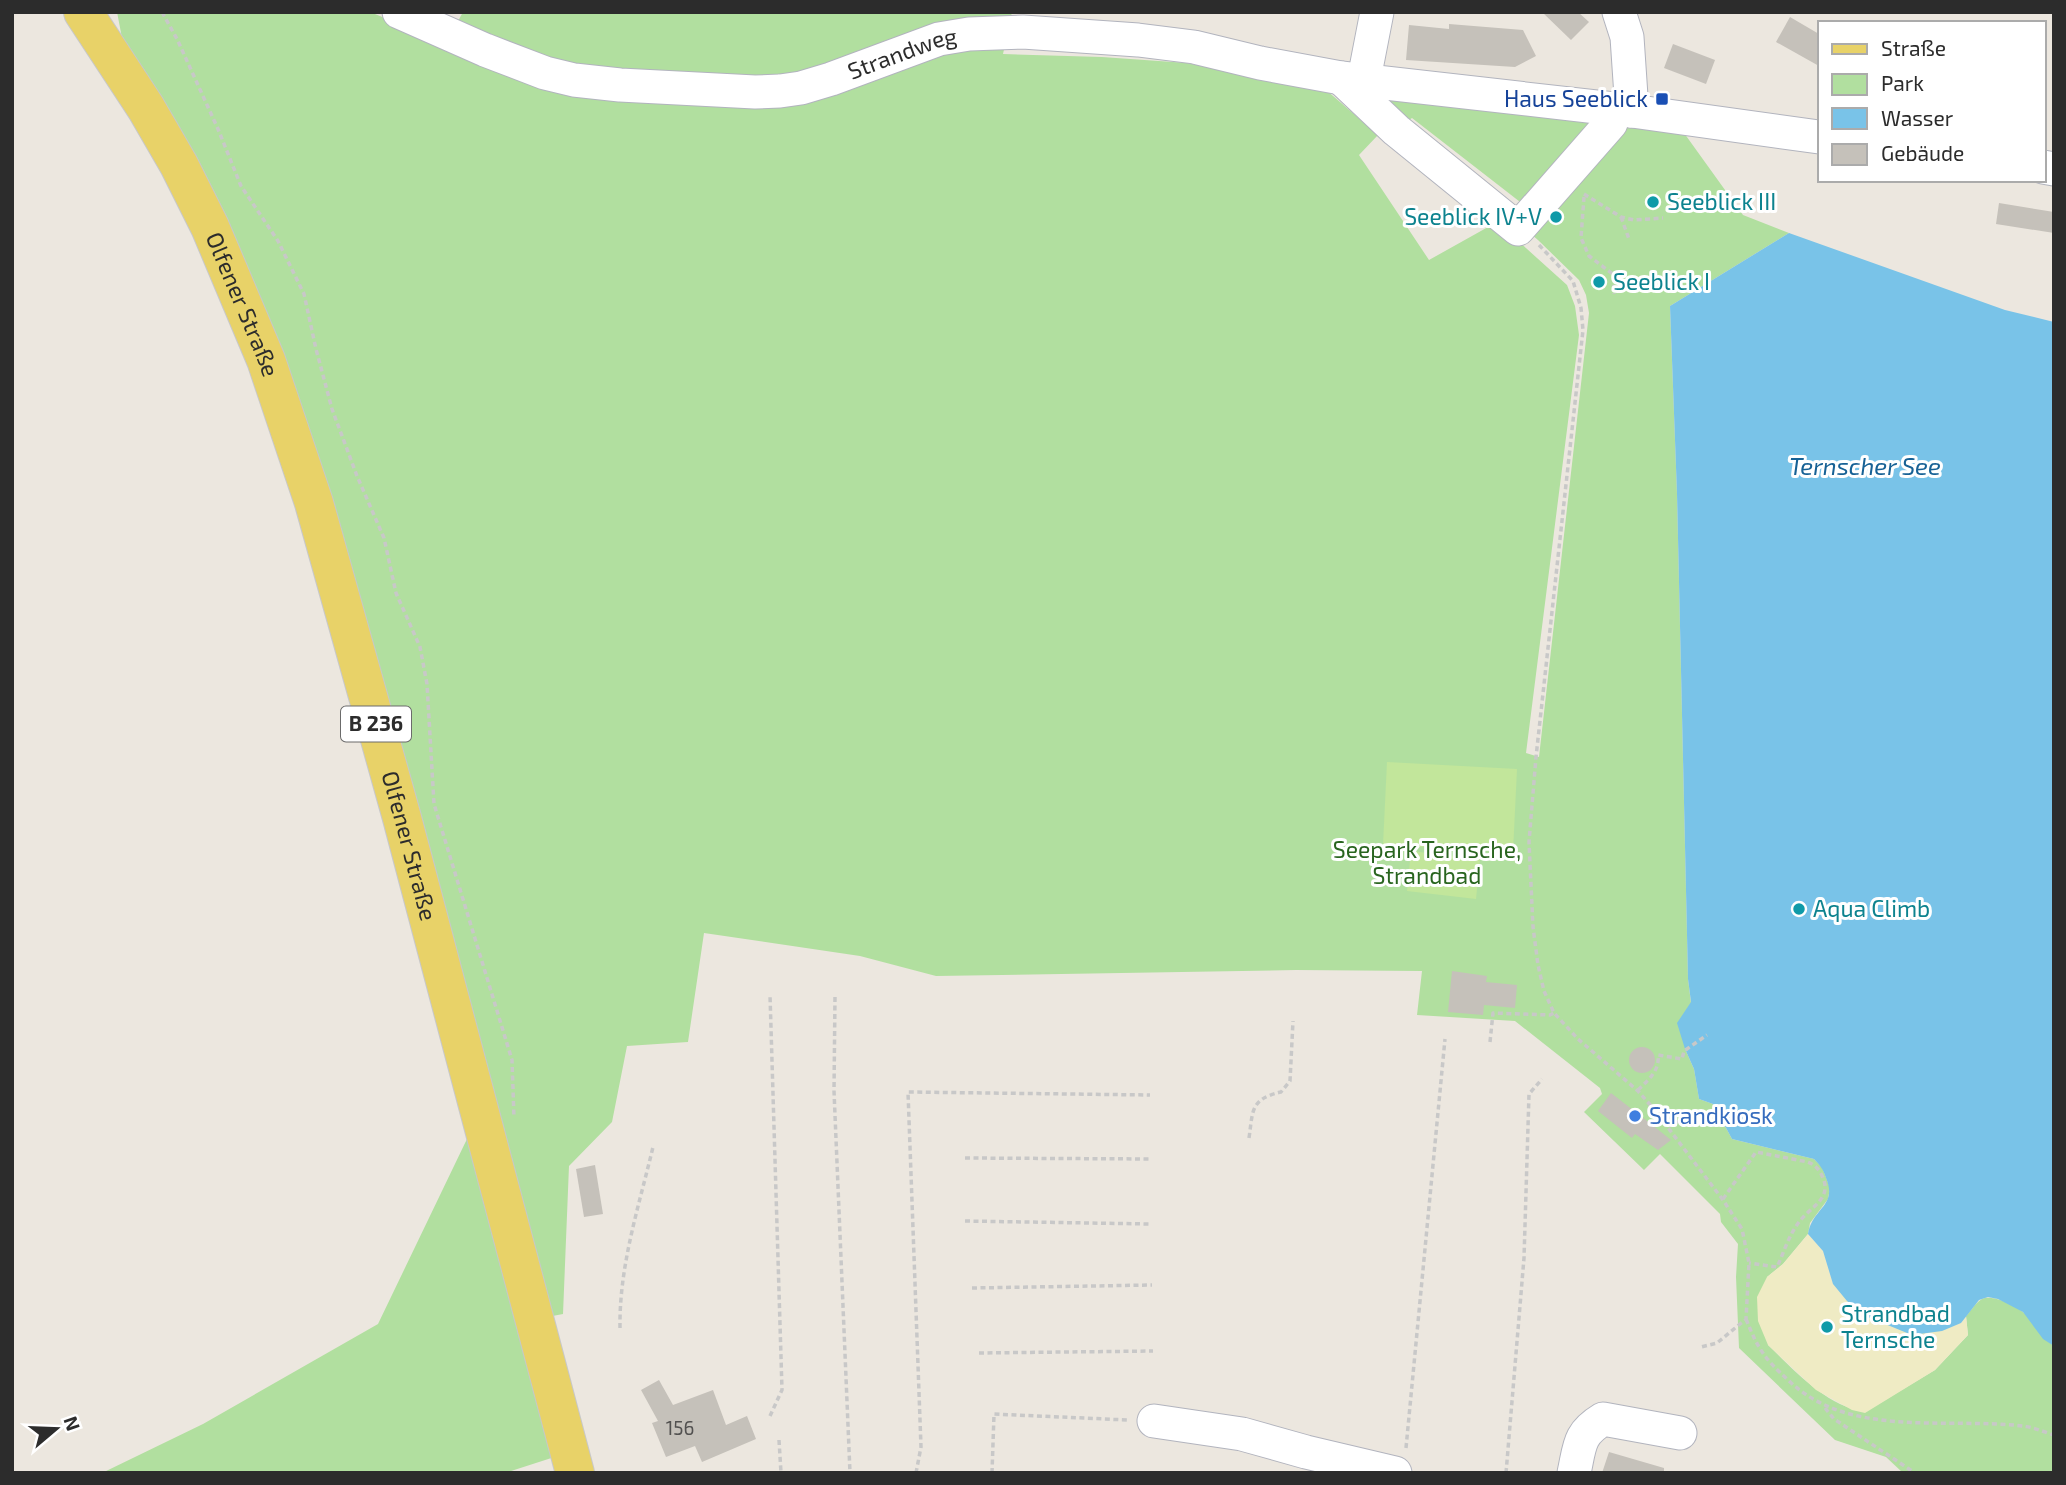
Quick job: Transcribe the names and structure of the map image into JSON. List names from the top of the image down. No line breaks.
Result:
{"streets":{"main road":["Olfener Straße","B 236"],"street":["Strandweg"]},"water":["Ternscher See"],"parks":["Seepark Ternsche, Strandbad"],"places":{"transit":["Haus Seeblick"],"other":["Seeblick III","Seeblick IV+V","Seeblick I","Aqua Climb","Strandkiosk","Strandbad Ternsche"]},"house_numbers":["156"],"legend":["Straße","Park","Wasser","Gebäude"],"north":"right"}
